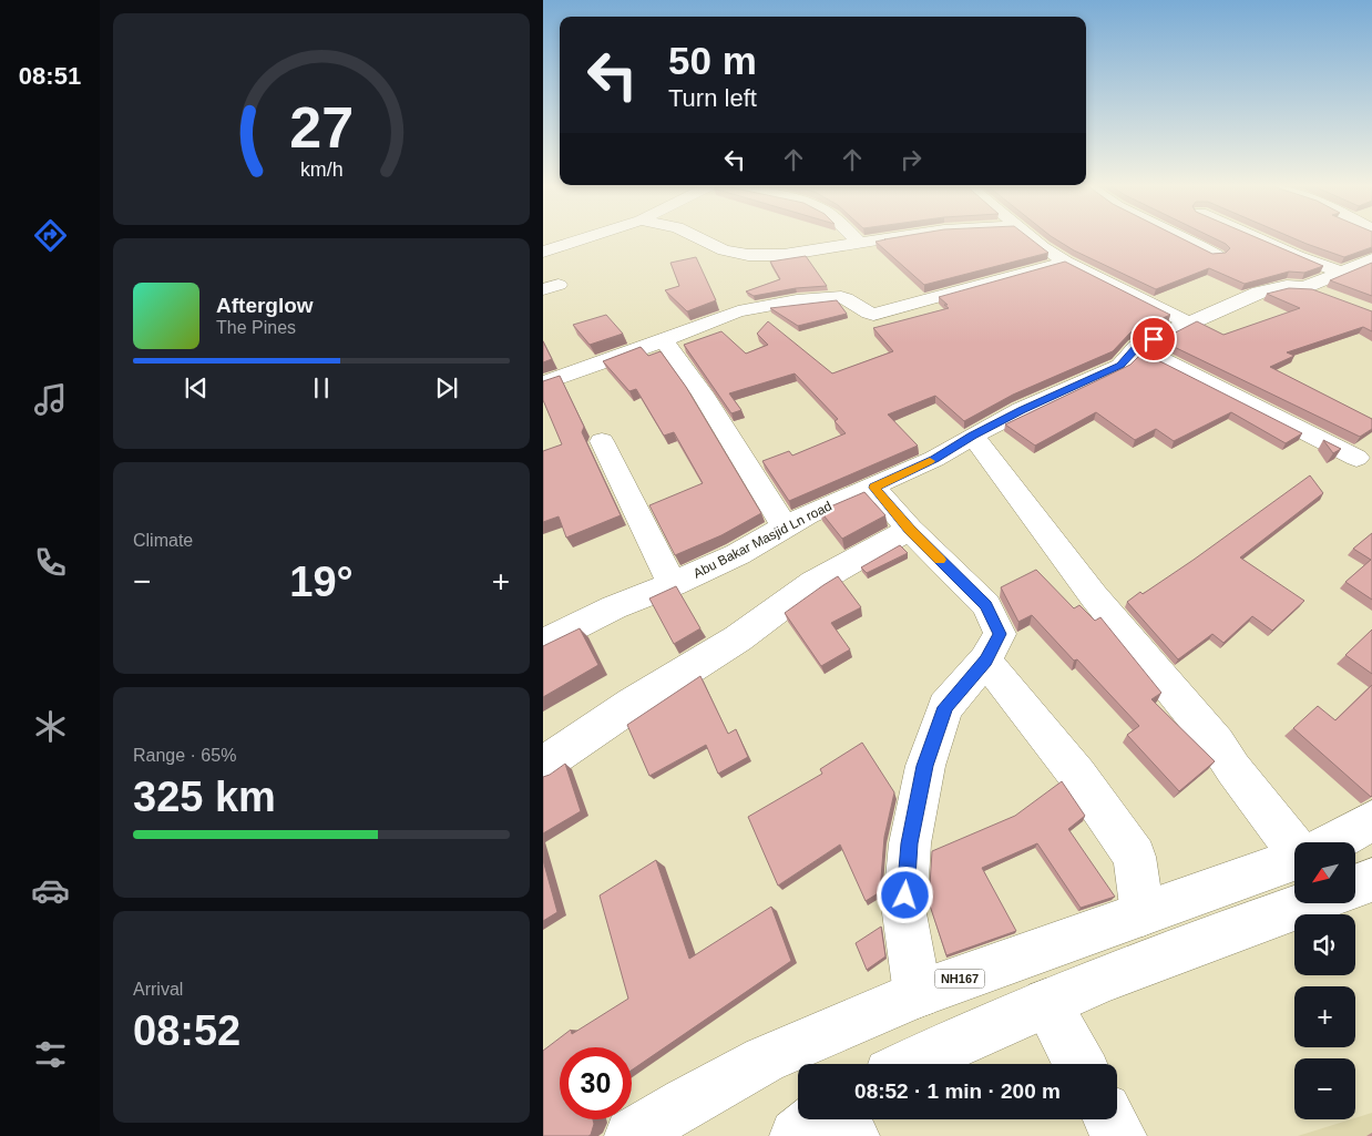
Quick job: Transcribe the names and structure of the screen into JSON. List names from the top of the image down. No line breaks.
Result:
{"streets":{"main road":["Abu Bakar Masjid Ln road","NH167"]},"north":"bottom left","page":{"tabs":"08:51","turn":["50 m","Turn left"],"song":["Afterglow","The Pines"],"tile":["Climate",["Range · 65%","325 km"],["Arrival","08:52"]],"heat":["−","19°","+"],"map_buttons":["+","−"],"limit":"30","trip":"08:52 · 1 min · 200 m","gauge":["27","km/h"]}}
